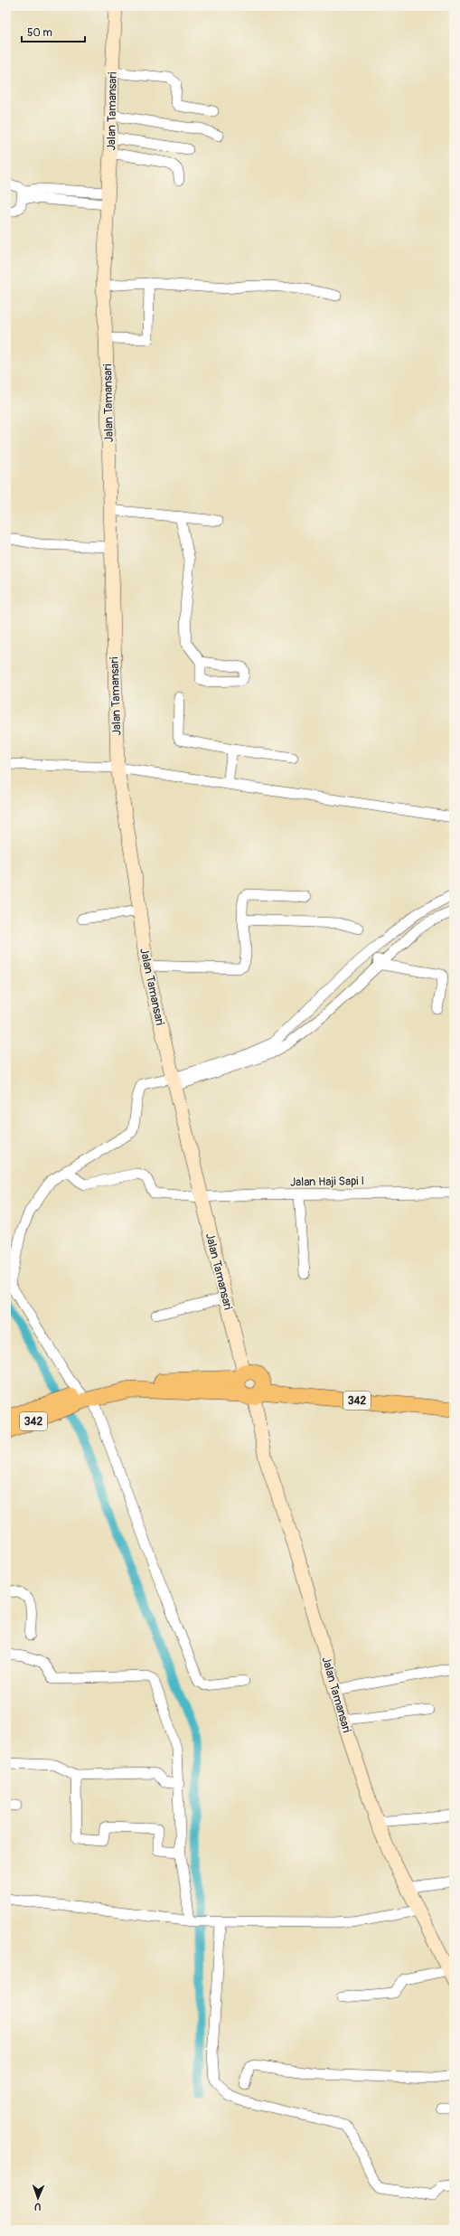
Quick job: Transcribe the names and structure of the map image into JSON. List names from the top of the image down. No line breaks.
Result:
{"streets":{"main road":["Jalan Tamansari","342"],"street":["Jalan Haji Sapi I"]},"crossings":[["Jalan Tamansari","Jalan Haji Sapi I"],["Jalan Tamansari","342"]],"scale_bar":"50 m","north":"bottom"}
